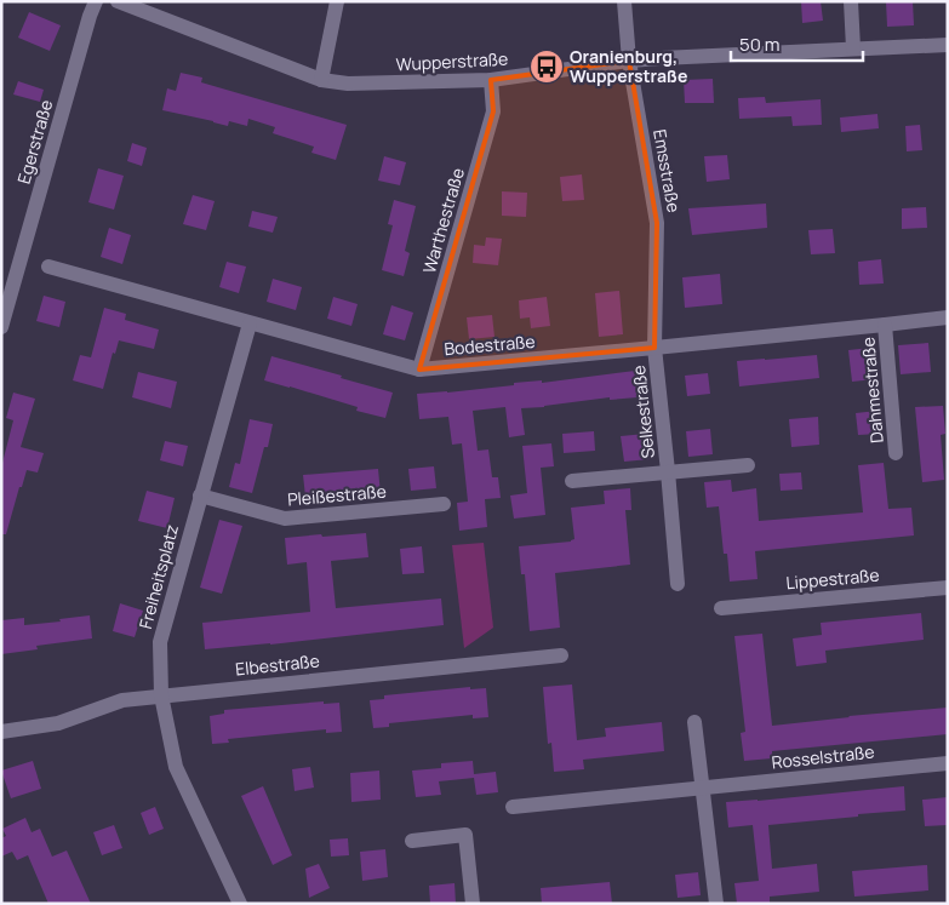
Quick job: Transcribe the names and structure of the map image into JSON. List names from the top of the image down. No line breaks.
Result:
{"streets":{"street":["Wupperstraße","Egerstraße","Emsstraße","Warthestraße","Bodestraße","Dahmestraße","Selkestraße","Pleißestraße","Freiheitsplatz","Lippestraße","Elbestraße","Rosselstraße"]},"crossings":[["Wupperstraße","Emsstraße"],["Wupperstraße","Warthestraße"],["Emsstraße","Bodestraße"],["Emsstraße","Selkestraße"],["Warthestraße","Bodestraße"],["Bodestraße","Dahmestraße"],["Bodestraße","Selkestraße"],["Bodestraße","Freiheitsplatz"],["Pleißestraße","Freiheitsplatz"],["Freiheitsplatz","Elbestraße"]],"places":{"bus stop":["Oranienburg, Wupperstraße"]},"scale_bar":"50 m"}
